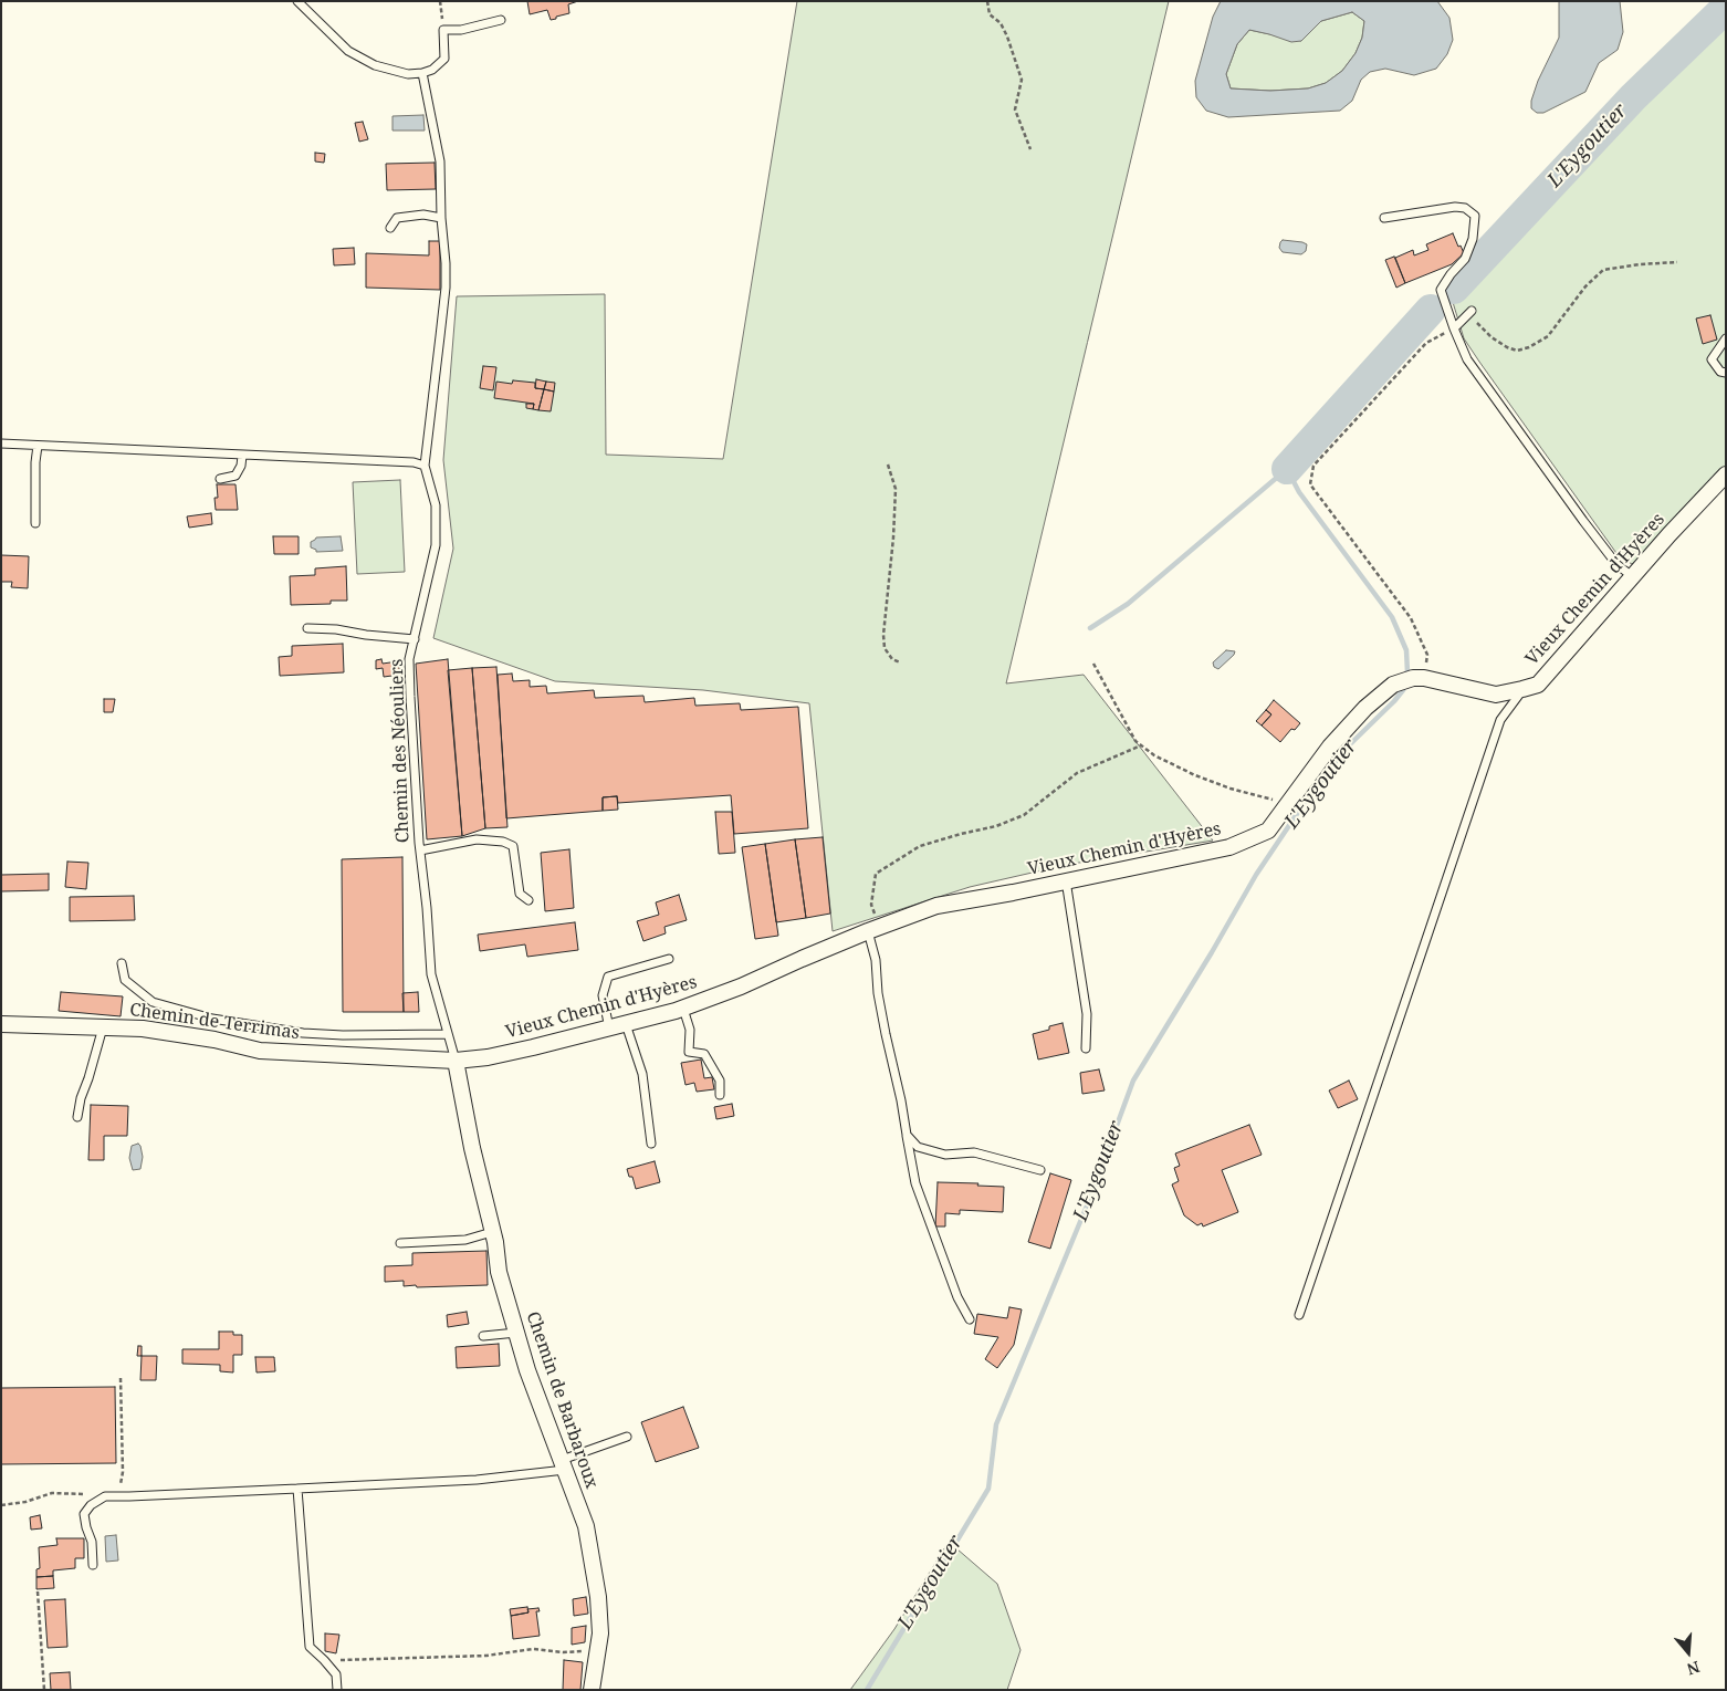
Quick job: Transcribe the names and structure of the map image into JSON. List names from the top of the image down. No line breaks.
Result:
{"streets":{"street":["Vieux Chemin d'Hyères","Chemin de Terrimas","Chemin de Barbaroux"],"lane":["Chemin des Néouliers"]},"crossings":[["Vieux Chemin d'Hyères","Chemin des Néouliers"],["Vieux Chemin d'Hyères","Chemin de Terrimas"],["Vieux Chemin d'Hyères","Chemin de Barbaroux"],["Chemin des Néouliers","Chemin de Terrimas"],["Chemin des Néouliers","Chemin de Barbaroux"],["Chemin de Terrimas","Chemin de Barbaroux"]],"water":["L'Eygoutier"],"north":"bottom"}
